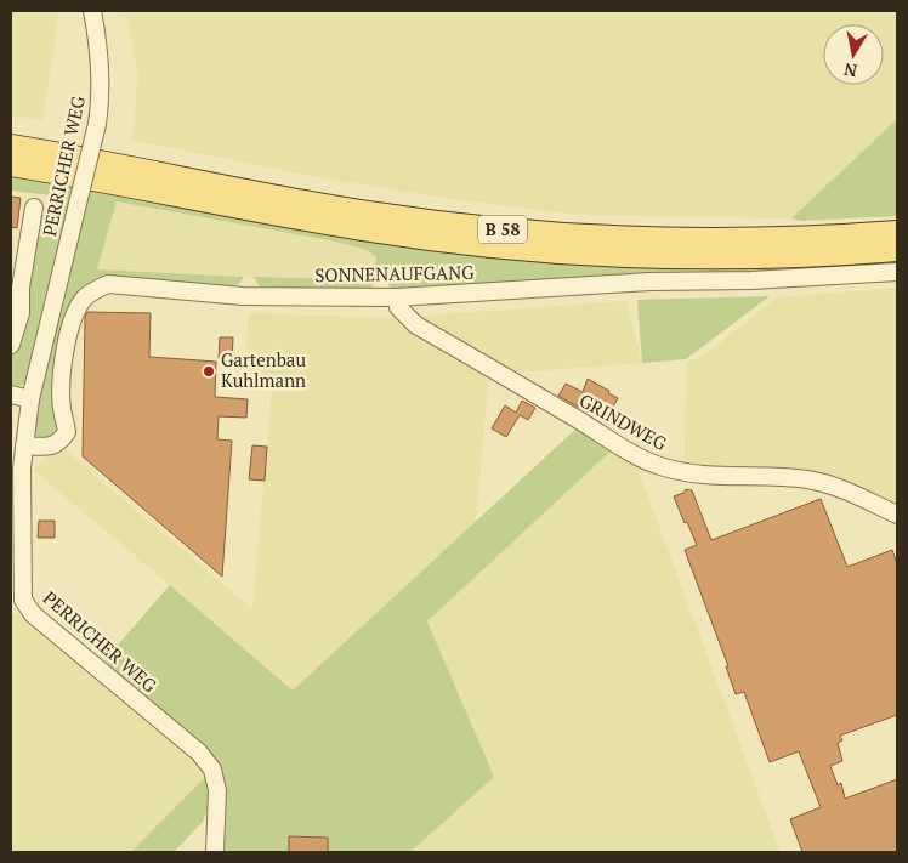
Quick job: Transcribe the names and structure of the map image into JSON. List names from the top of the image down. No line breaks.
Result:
{"streets":{"main road":["B 58"],"street":["PERRICHER WEG","SONNENAUFGANG","GRINDWEG"]},"crossings":[["PERRICHER WEG","SONNENAUFGANG"],["SONNENAUFGANG","GRINDWEG"]],"places":["Gartenbau Kuhlmann"],"north":"bottom"}
